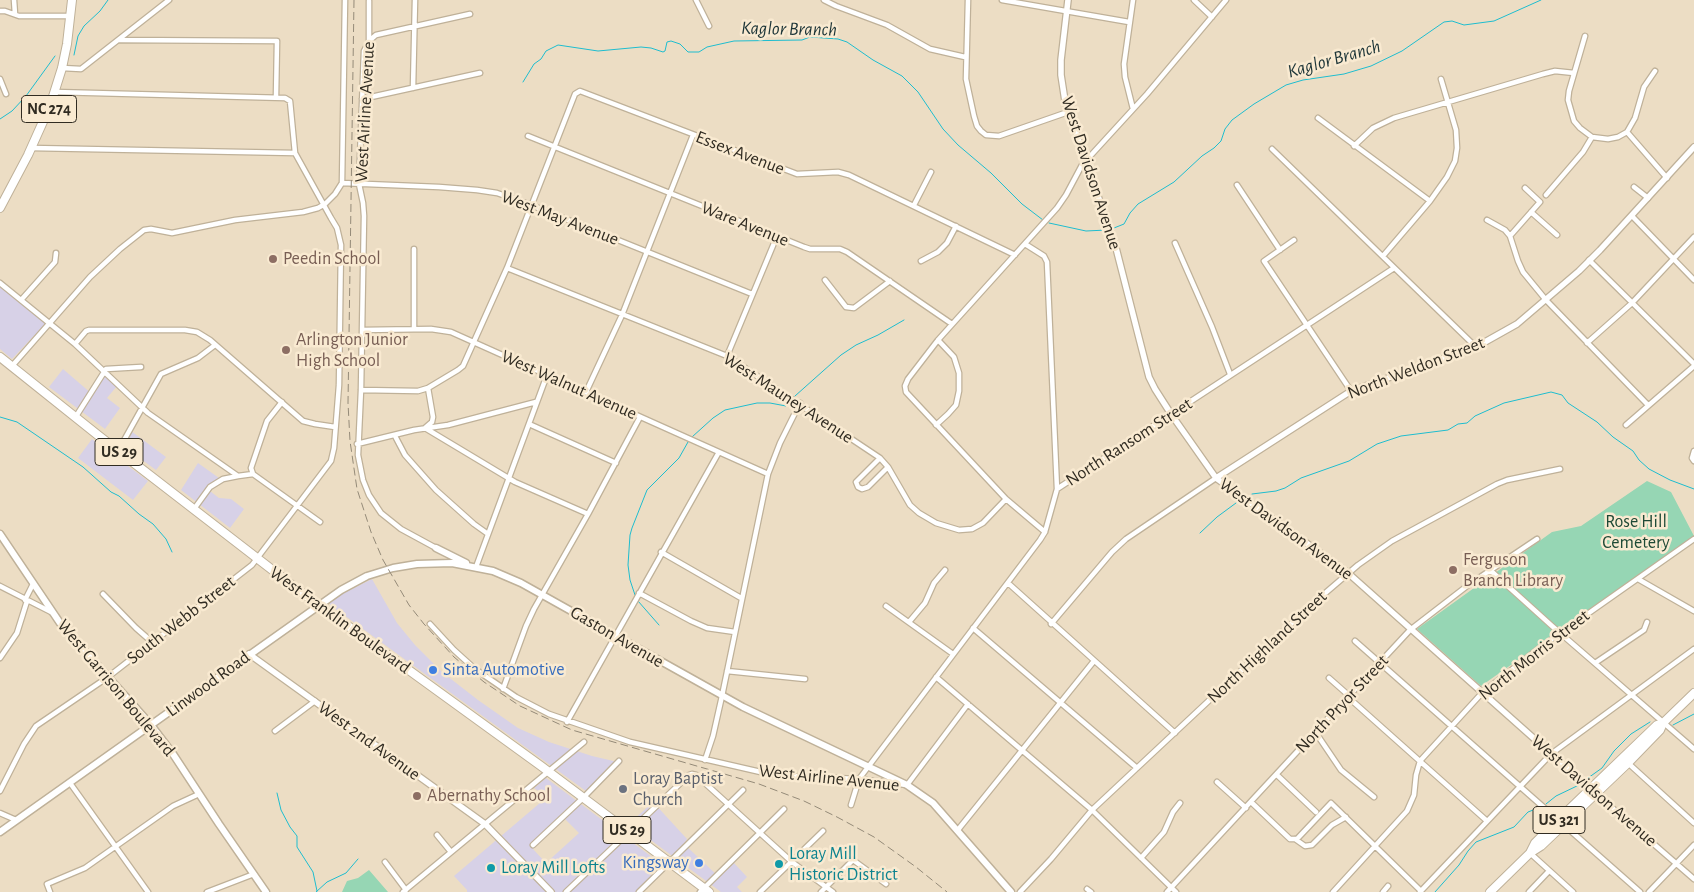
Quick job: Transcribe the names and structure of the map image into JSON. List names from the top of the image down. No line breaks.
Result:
{"streets":{"main road":["NC 274","West Airline Avenue","US 29","West Franklin Boulevard","Gaston Avenue","Linwood Road","West Garrison Boulevard","US 321"],"street":["Essex Avenue","West Davidson Avenue","West May Avenue","Ware Avenue","North Weldon Street","West Walnut Avenue","West Mauney Avenue","North Ransom Street","South Webb Street","North Highland Street","North Morris Street","North Pryor Street","West 2nd Avenue"]},"crossings":[["West Airline Avenue","West May Avenue"],["West Airline Avenue","West Walnut Avenue"],["West Airline Avenue","North Ransom Street"],["West Airline Avenue","Gaston Avenue"],["Essex Avenue","Ware Avenue"],["West Davidson Avenue","North Weldon Street"],["West Davidson Avenue","North Ransom Street"],["West Davidson Avenue","North Highland Street"],["West Davidson Avenue","North Morris Street"],["West Davidson Avenue","North Pryor Street"],["West Davidson Avenue","US 321"],["North Ransom Street","Gaston Avenue"],["South Webb Street","West Franklin Boulevard"],["South Webb Street","West Garrison Boulevard"],["West Franklin Boulevard","Gaston Avenue"],["West Franklin Boulevard","Linwood Road"],["Gaston Avenue","Linwood Road"],["Linwood Road","West Garrison Boulevard"],["Linwood Road","West 2nd Avenue"]],"water":["Kaglor Branch"],"parks":["Rose Hill Cemetery"],"places":["Peedin School","Arlington Junior High School","Ferguson Branch Library","Sinta Automotive","Loray Baptist Church","Abernathy School","Kingsway","Loray Mill Historic District","Loray Mill Lofts"]}
